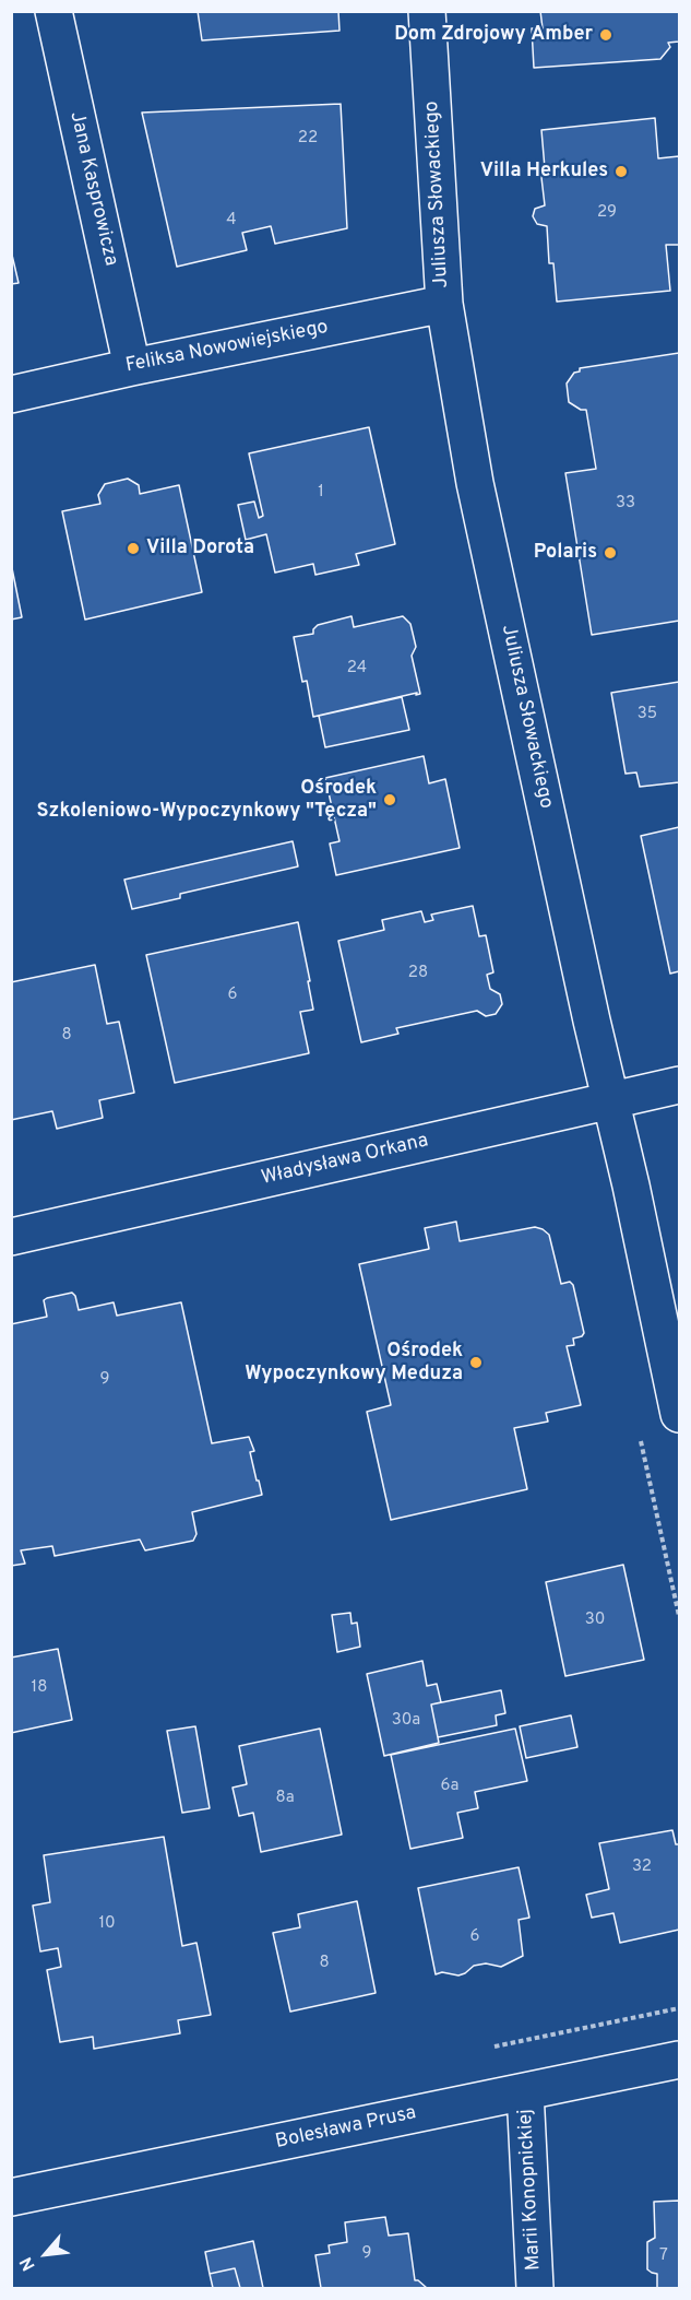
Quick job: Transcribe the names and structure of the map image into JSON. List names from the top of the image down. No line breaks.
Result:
{"streets":{"street":["Jana Kasprowicza","Juliusza Słowackiego","Feliksa Nowowiejskiego","Władysława Orkana","Bolesława Prusa","Marii Konopnickiej"]},"crossings":[["Jana Kasprowicza","Feliksa Nowowiejskiego"],["Juliusza Słowackiego","Feliksa Nowowiejskiego"],["Juliusza Słowackiego","Władysława Orkana"],["Bolesława Prusa","Marii Konopnickiej"]],"places":["Dom Zdrojowy Amber","Villa Herkules","Villa Dorota","Polaris","Ośrodek Szkoleniowo-Wypoczynkowy \"Tęcza\"","Ośrodek Wypoczynkowy Meduza"],"house_numbers":["22","29","4","1","33","24","35","28","6","8","9","30","18","30a","6a","8a","32","10","6","8","9","7"],"north":"bottom left"}
